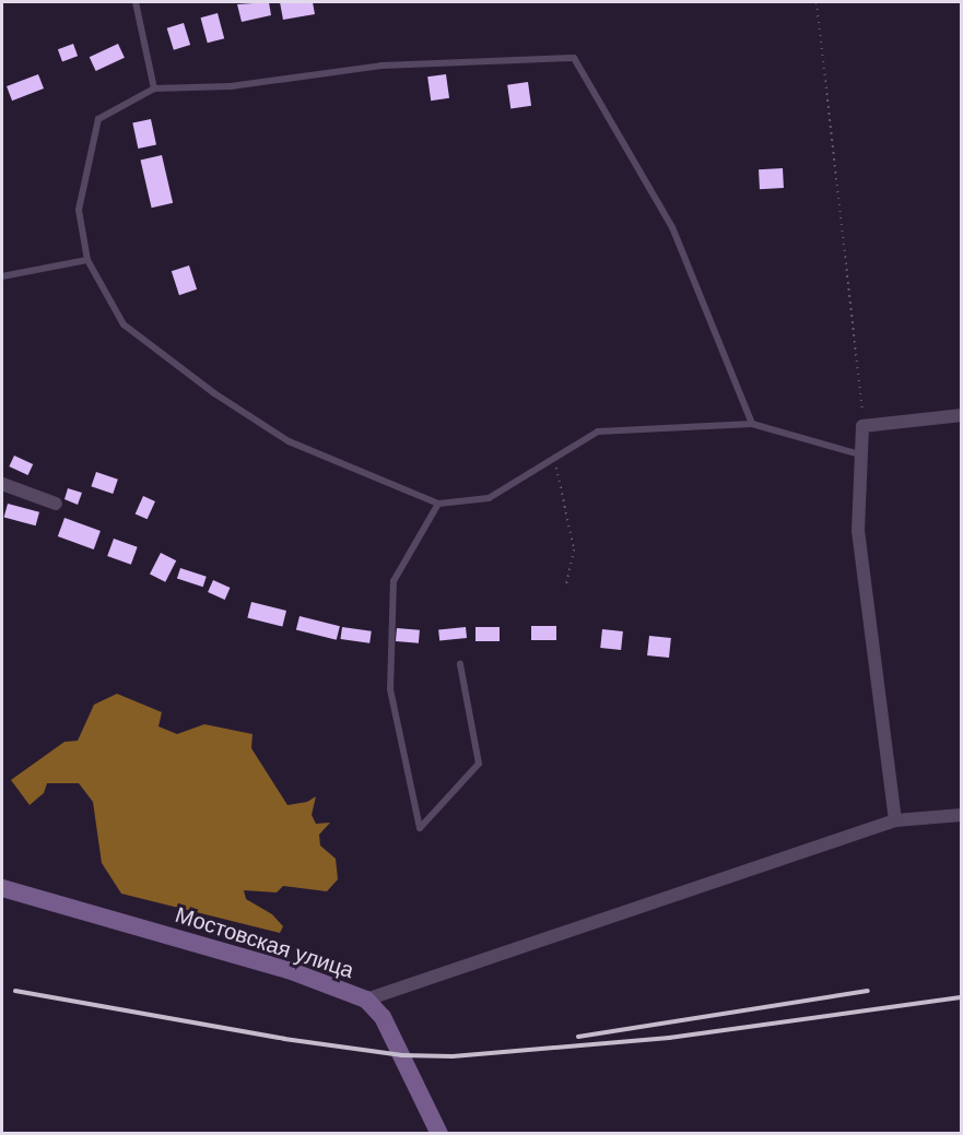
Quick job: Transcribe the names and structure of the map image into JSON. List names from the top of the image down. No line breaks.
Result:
{"streets":{"street":["Мостовская улица"]}}
